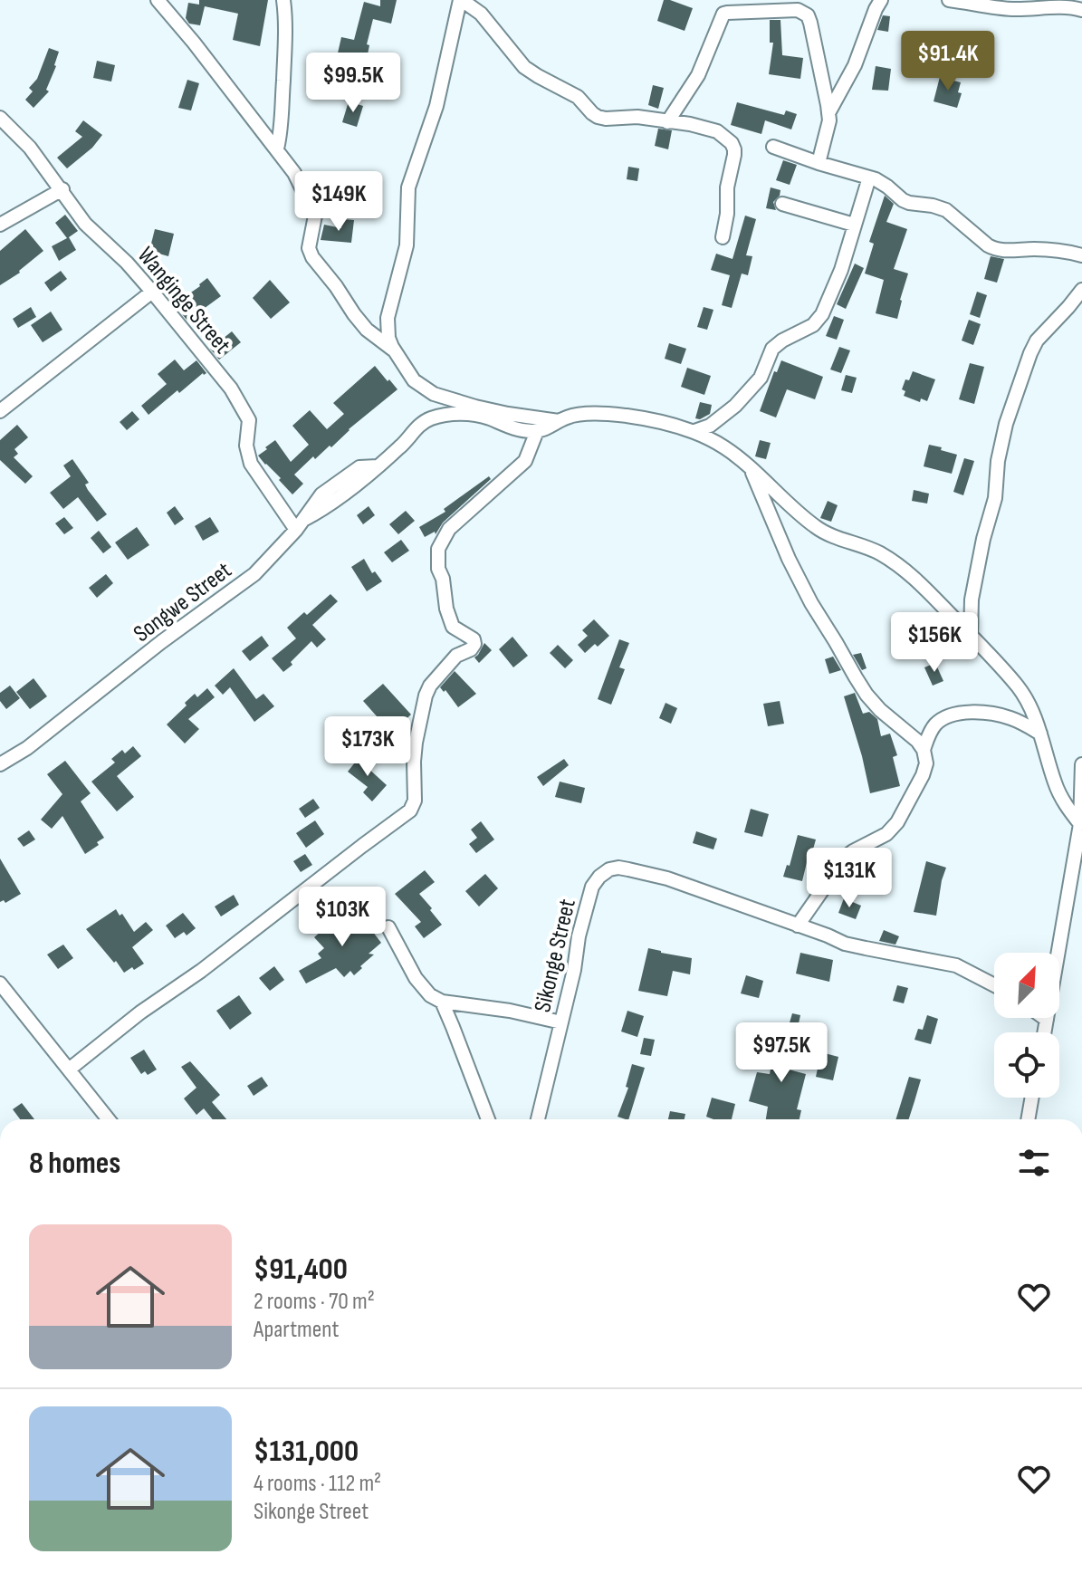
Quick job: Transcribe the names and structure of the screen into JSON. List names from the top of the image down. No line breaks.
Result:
{"streets":{"street":["Wanginge Street","Songwe Street","Sikonge Street"]},"crossings":[["Wanginge Street","Songwe Street"]],"north":"top right","page":{"price":["$91.4K","$99.5K","$149K","$156K","$173K","$131K","$103K","$97.5K"],"heading":"8 homes","list":[{"name":"$91,400","note":"2 rooms · 70 m² · Apartment"},{"name":"$131,000","note":"4 rooms · 112 m² · Sikonge Street"}]}}
